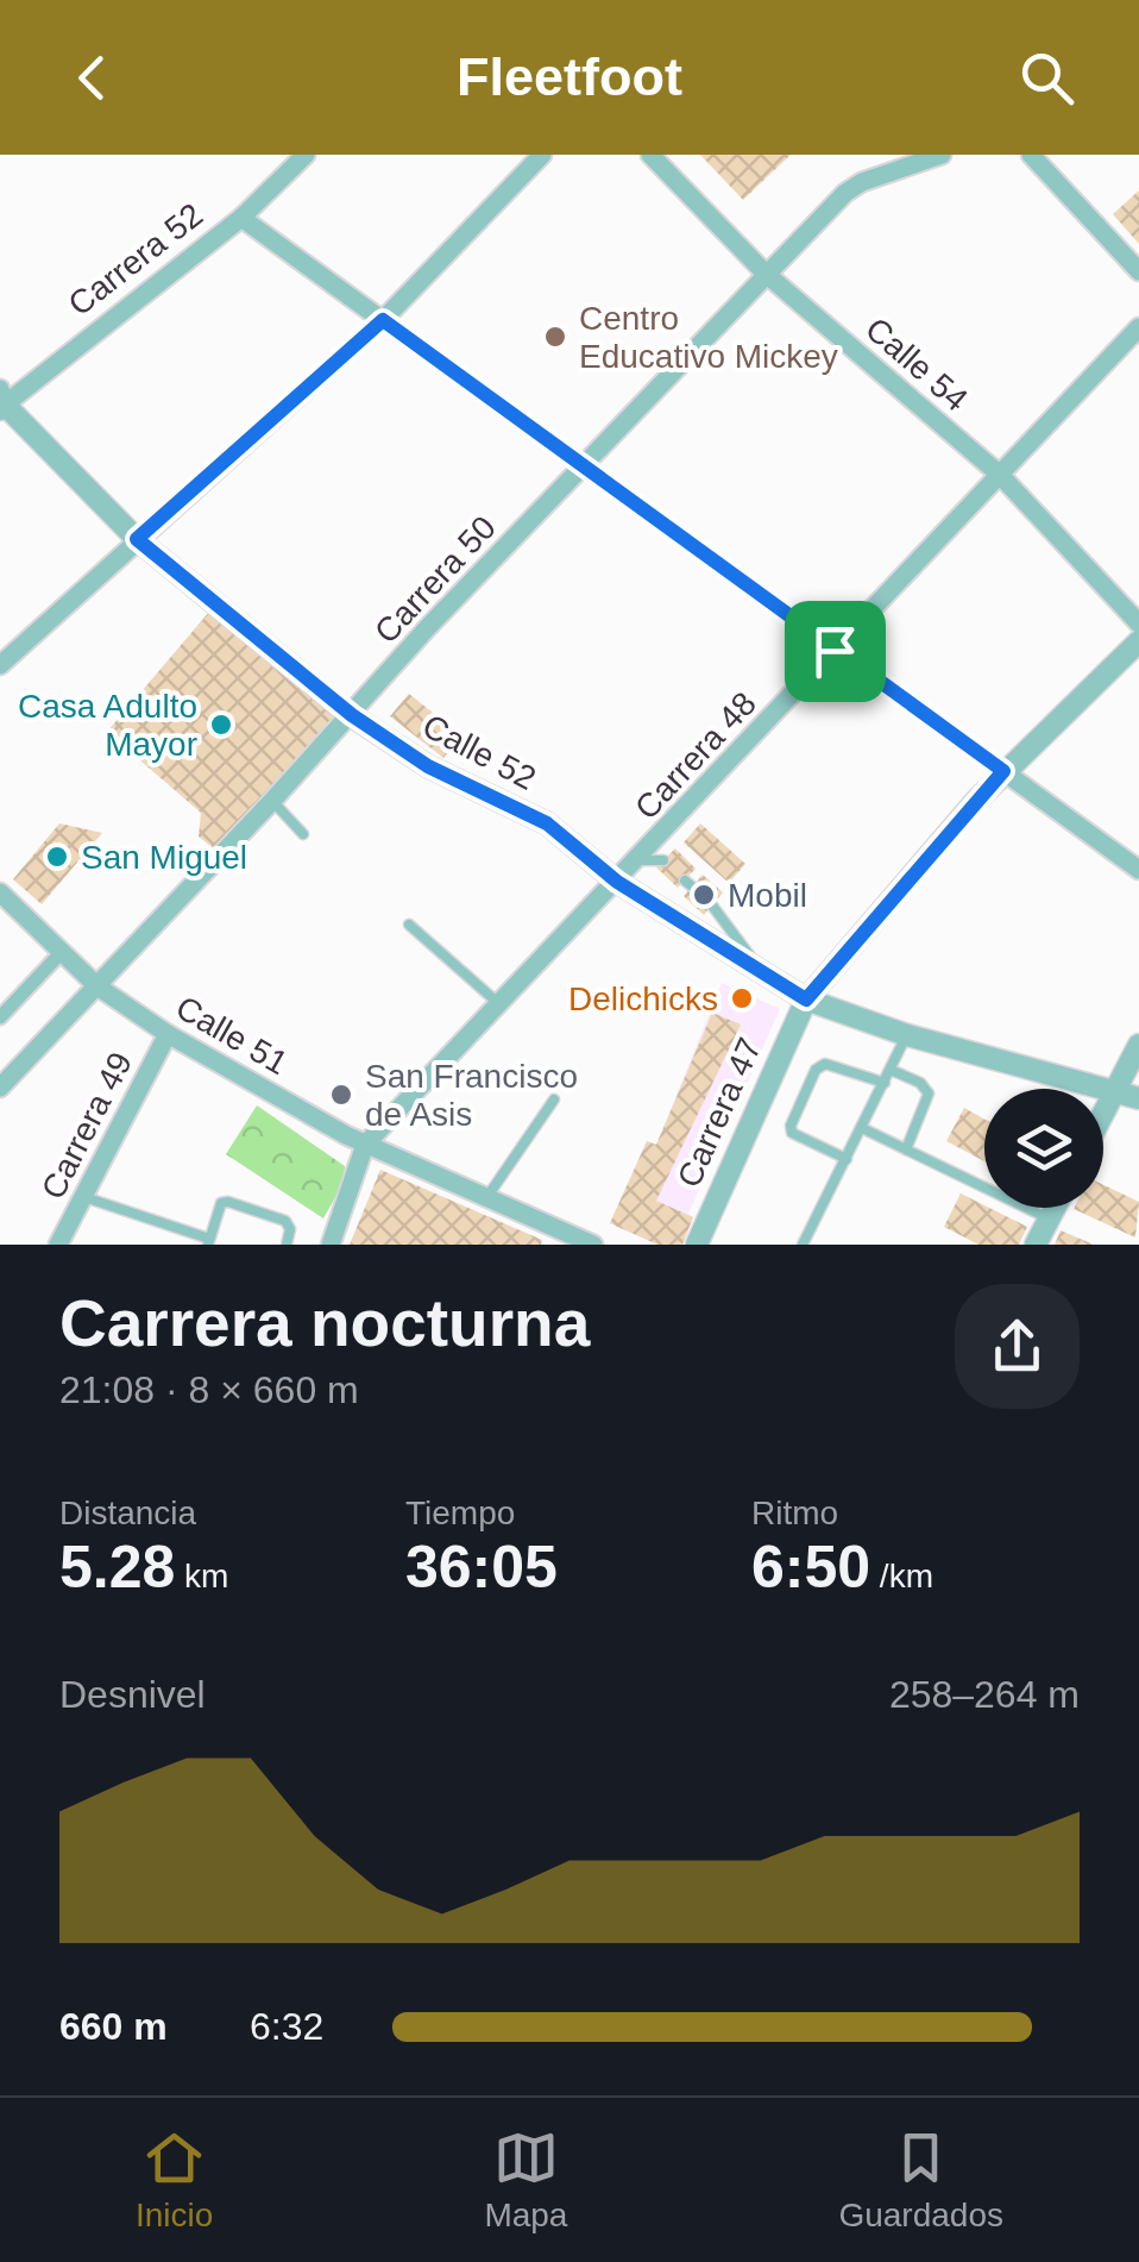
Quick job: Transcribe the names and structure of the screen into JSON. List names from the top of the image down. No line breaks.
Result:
{"streets":{"street":["Carrera 52","Calle 54","Carrera 50","Calle 52","Carrera 48","Calle 51","Carrera 47","Carrera 49"]},"crossings":[["Carrera 52","Calle 52"],["Calle 54","Carrera 50"],["Calle 54","Carrera 48"],["Carrera 50","Calle 52"],["Carrera 50","Calle 51"],["Calle 52","Carrera 48"],["Calle 52","Carrera 47"],["Carrera 48","Calle 51"],["Calle 51","Carrera 49"]],"places":["Centro Educativo Mickey","Casa Adulto Mayor","San Miguel","Mobil","Delichicks","San Francisco de Asis"],"page":{"header":"Fleetfoot","heading":["Carrera nocturna","21:08 · 8 × 660 m"],"stats":[["Distancia","5.28 km"],["Tiempo","36:05"],["Ritmo","6:50 /km"]],"chart":["Desnivel","258–264 m"],"list":[{"name":"660 m","note":"6:32"}],"tabs":["Inicio","Mapa","Guardados"]}}
